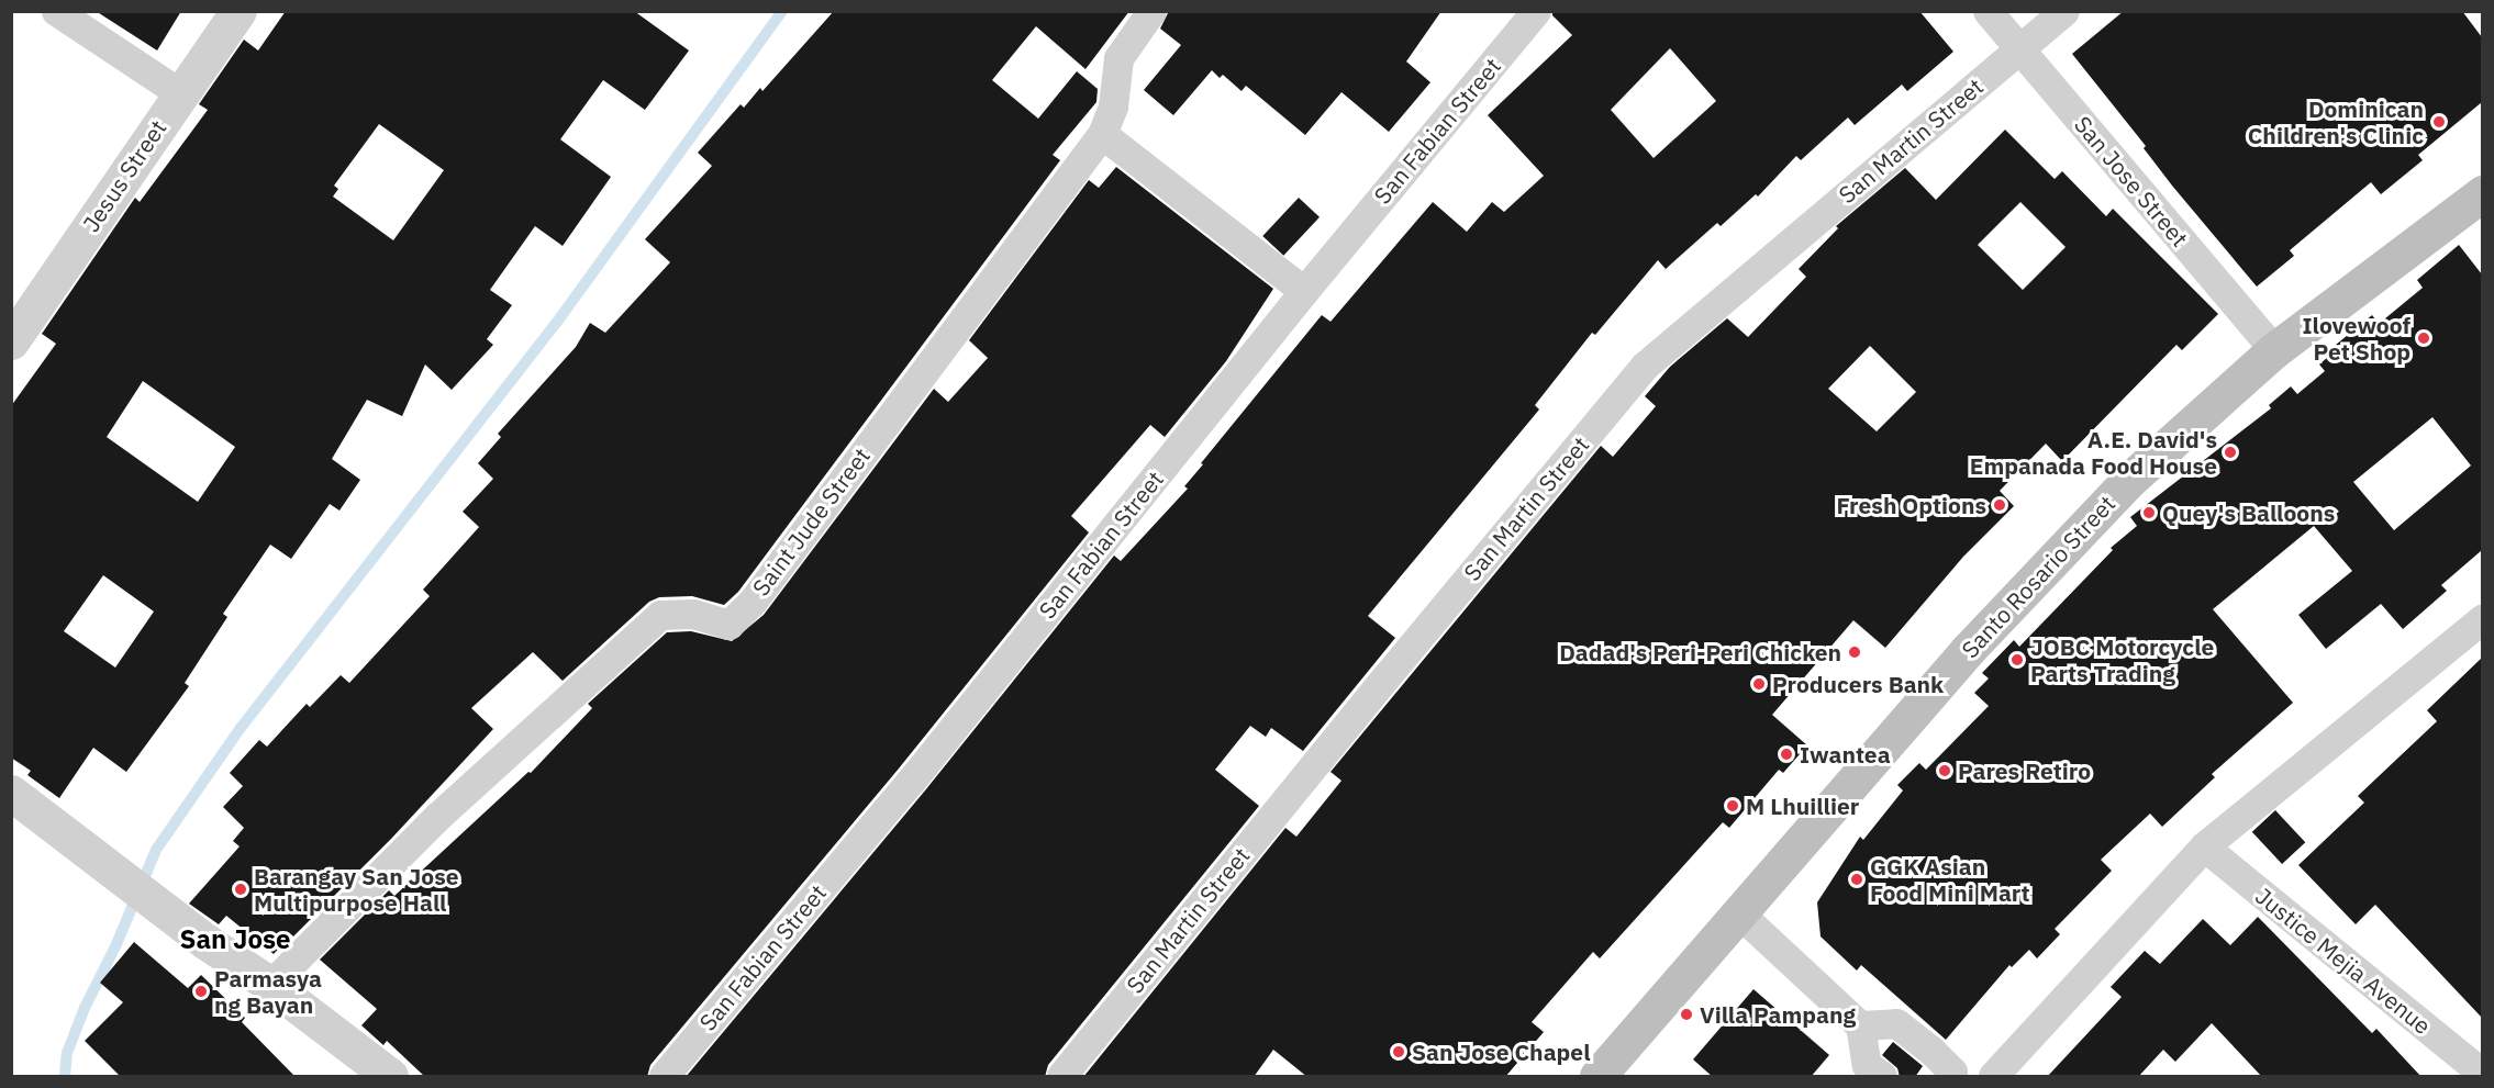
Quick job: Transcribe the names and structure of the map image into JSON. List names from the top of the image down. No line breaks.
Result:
{"streets":{"main road":["Santo Rosario Street"],"street":["San Fabian Street","San Martin Street","Jesus Street","San Jose Street","Saint Jude Street","Justice Mejia Avenue"]},"crossings":[["San Martin Street","San Jose Street"],["San Jose Street","Santo Rosario Street"]],"districts":["San Jose"],"places":["Dominican Children's Clinic","Ilovewoof Pet Shop","A.E. David's Empanada Food House","Fresh Options","Quey's Balloons","Dadad's Peri-Peri Chicken","JOBC Motorcycle Parts Trading","Producers Bank","Iwantea","Pares Retiro","M Lhuillier","GGK Asian Food Mini Mart","Barangay San Jose Multipurpose Hall","Parmasya ng Bayan","Villa Pampang","San Jose Chapel"]}
